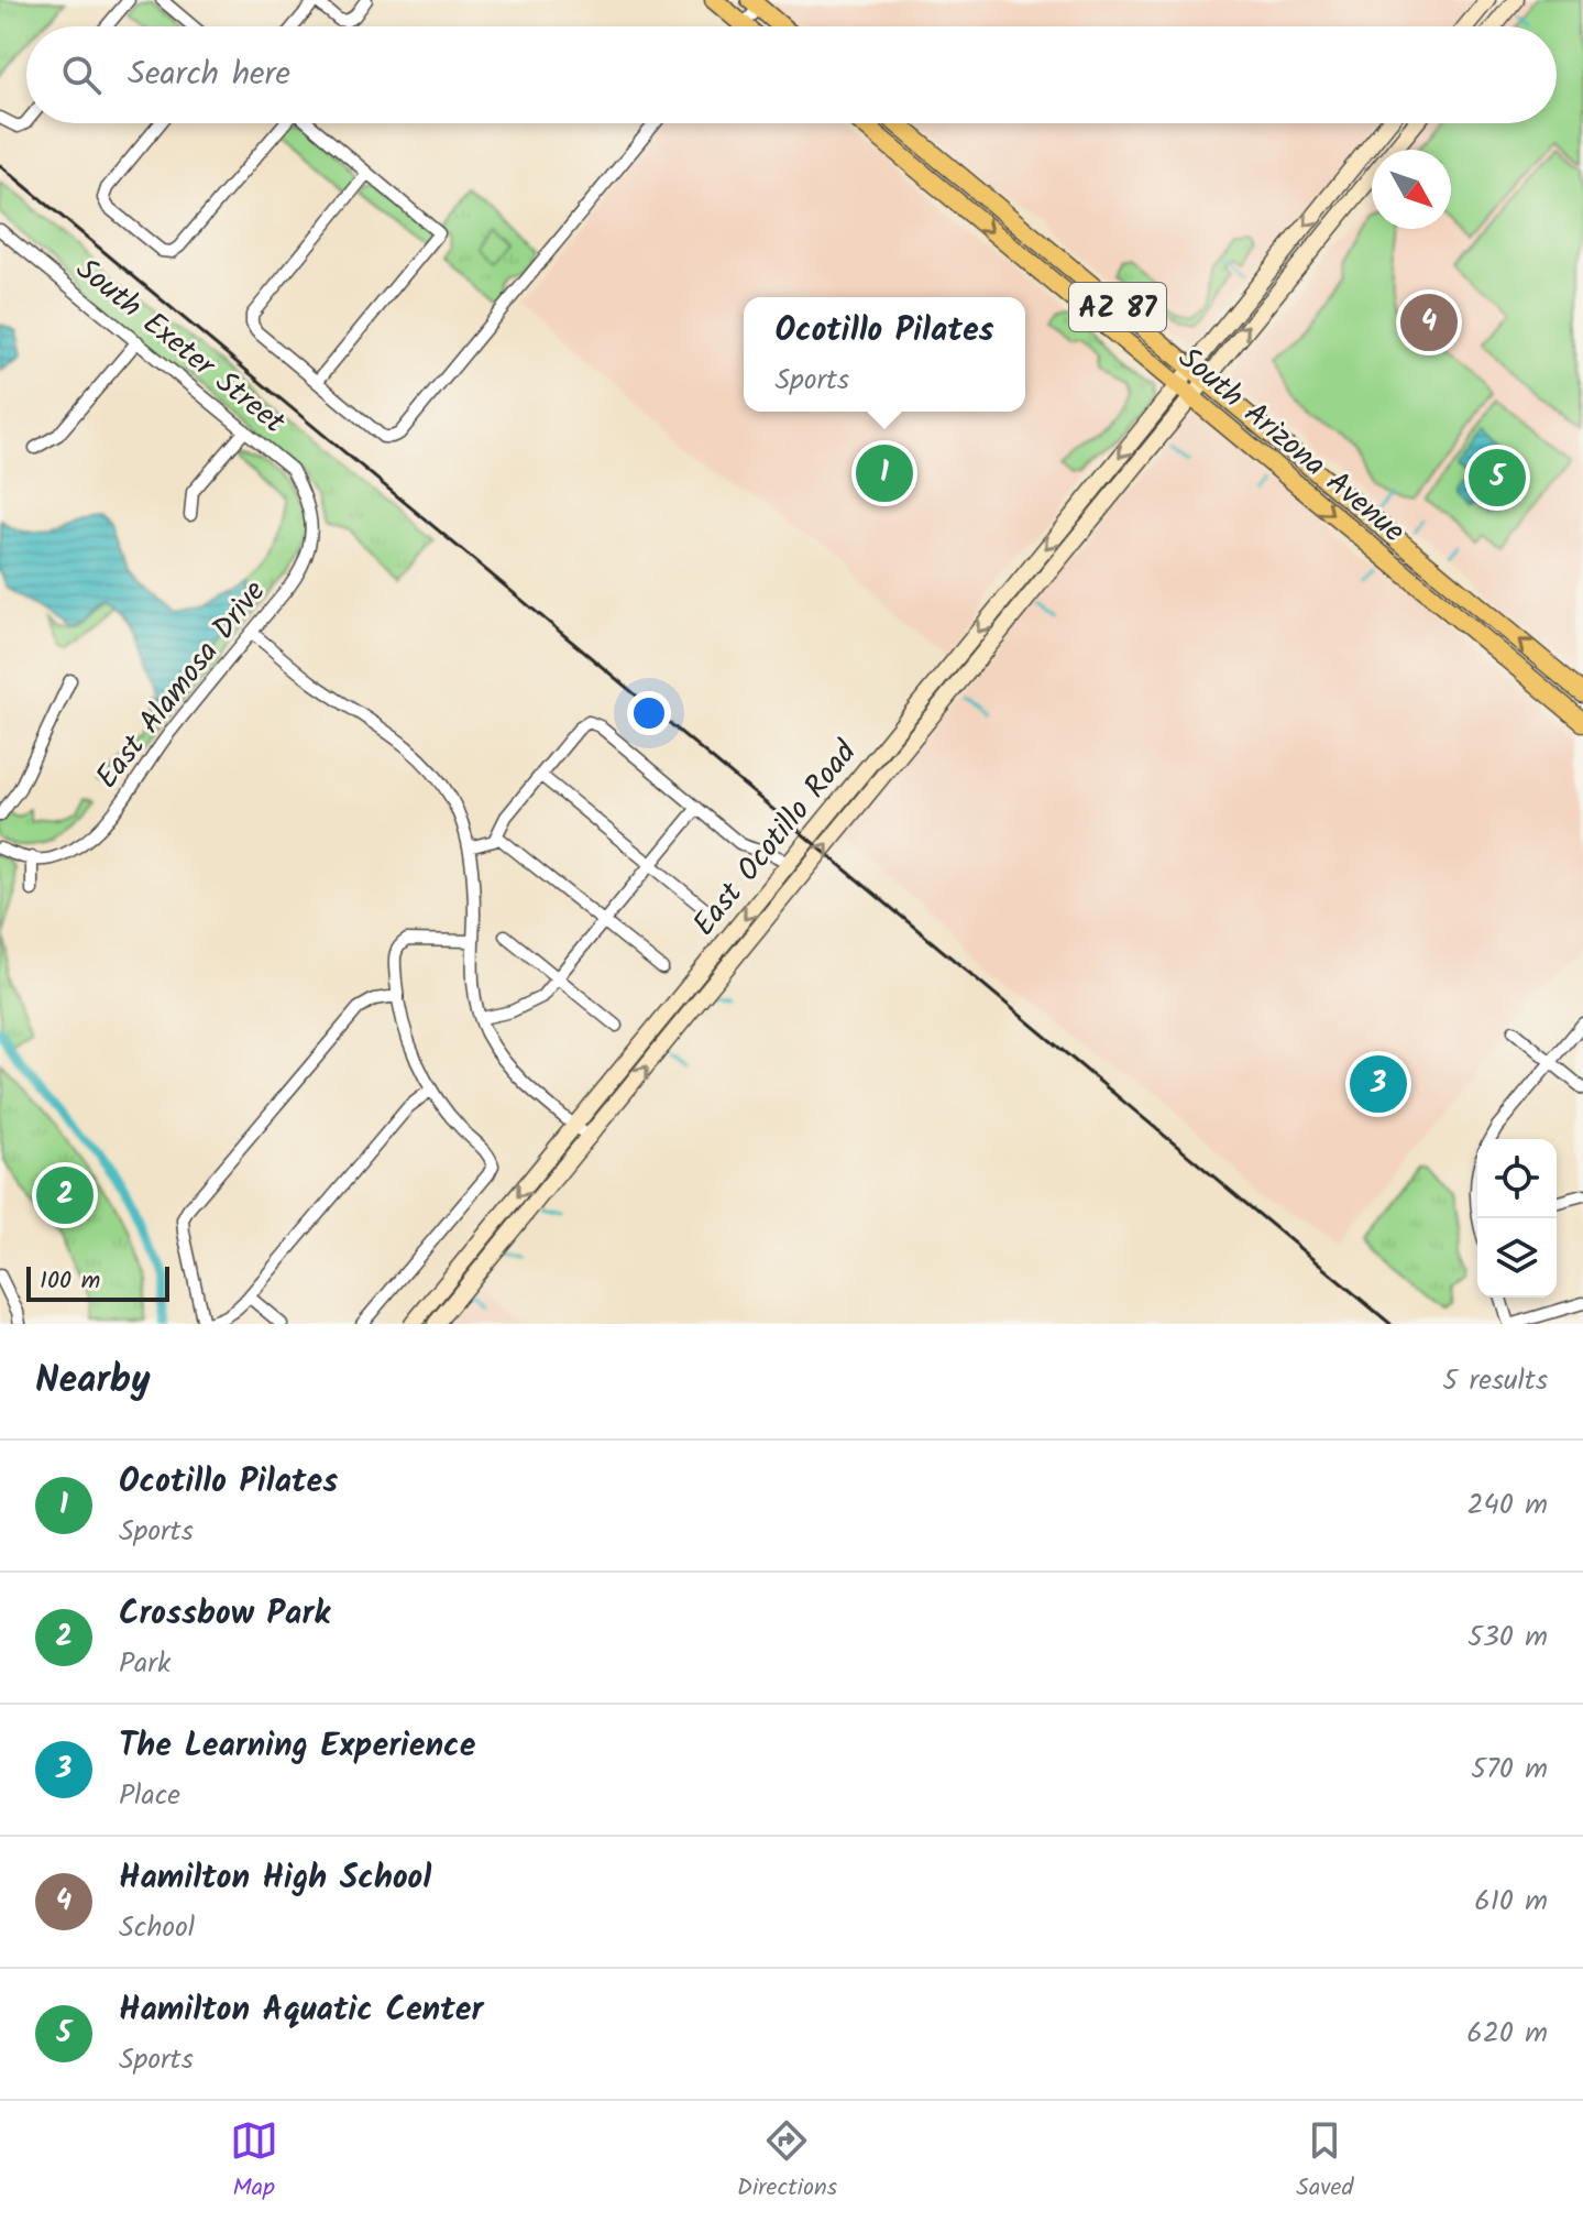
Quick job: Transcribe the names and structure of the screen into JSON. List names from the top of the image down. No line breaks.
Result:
{"streets":{"main road":["AZ 87","South Arizona Avenue","East Ocotillo Road"],"street":["South Exeter Street","East Alamosa Drive"]},"crossings":[["South Exeter Street","East Alamosa Drive"],["South Arizona Avenue","East Ocotillo Road"]],"scale_bar":"100 m","north":"bottom right","page":{"search":"Search here","pins":["4","1","5","3","2"],"popup":["Ocotillo Pilates","Sports"],"scale":"100 m","heading":["Nearby","5 results"],"list":[{"mark":"1","name":"Ocotillo Pilates","note":"Sports","value":"240 m"},{"mark":"2","name":"Crossbow Park","note":"Park","value":"530 m"},{"mark":"3","name":"The Learning Experience","note":"Place","value":"570 m"},{"mark":"4","name":"Hamilton High School","note":"School","value":"610 m"},{"mark":"5","name":"Hamilton Aquatic Center","note":"Sports","value":"620 m"}],"nav":["Map","Directions","Saved"]}}
